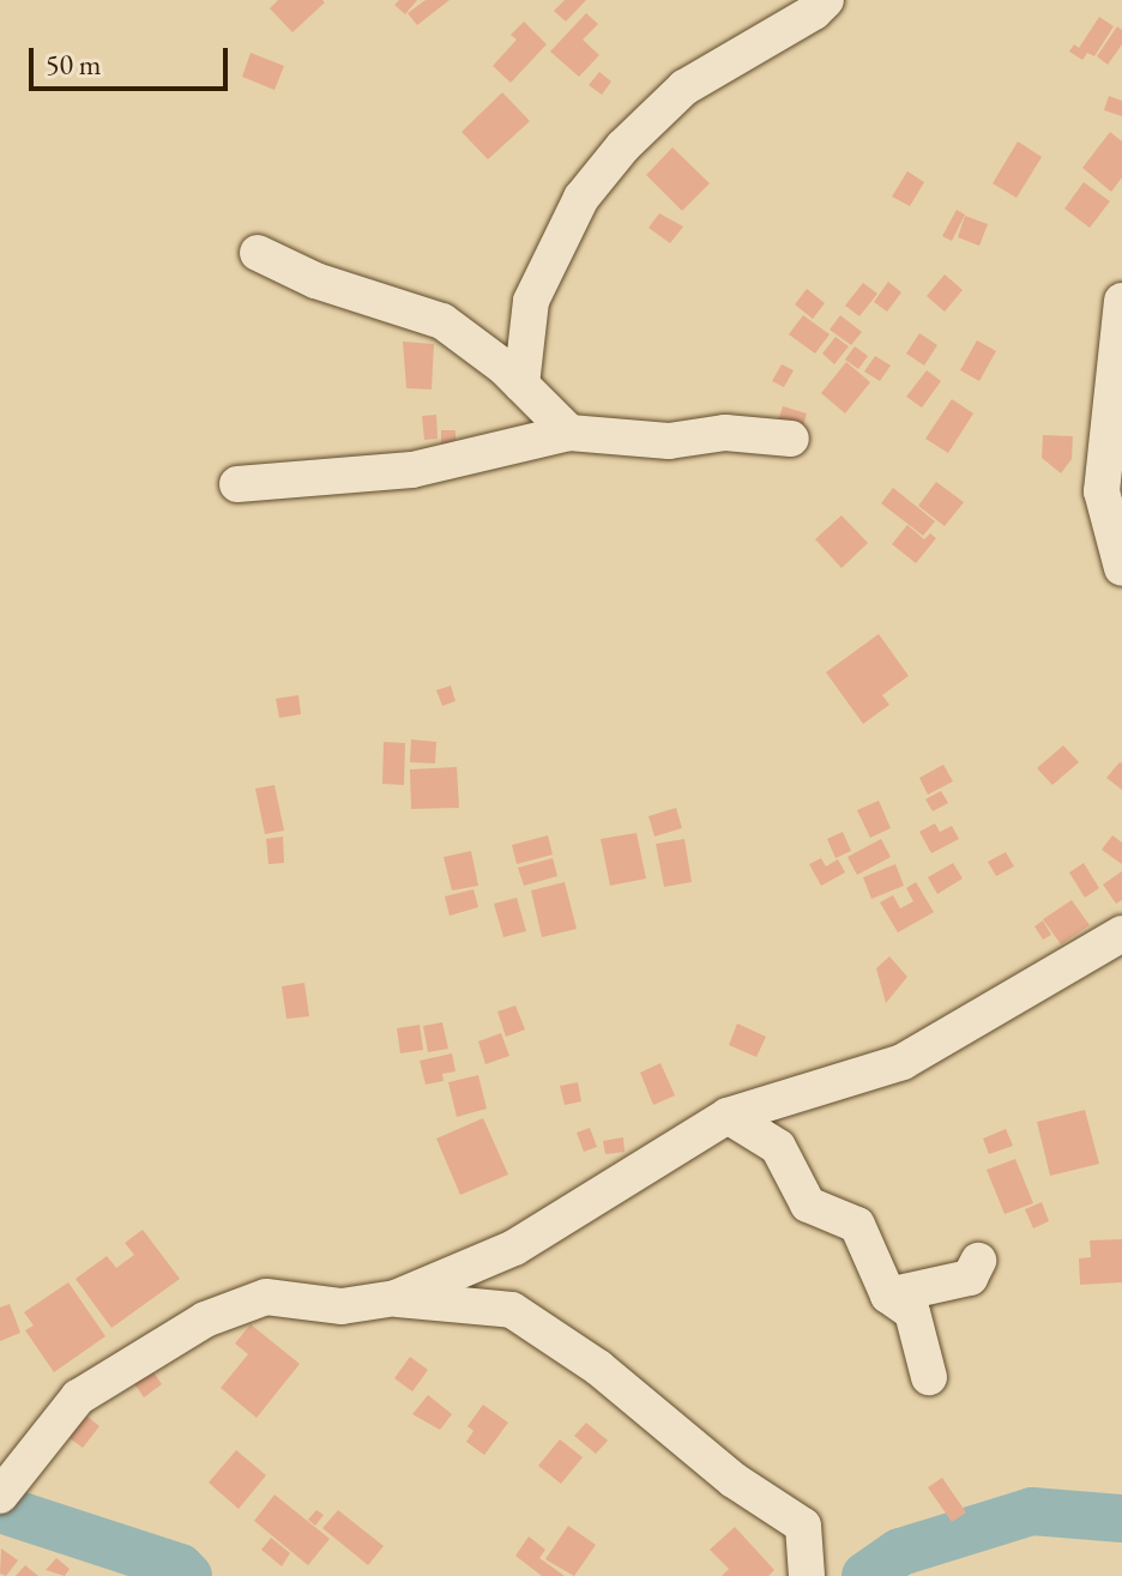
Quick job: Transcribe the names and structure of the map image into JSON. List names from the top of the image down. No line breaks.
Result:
{"scale_bar":"50 m"}
